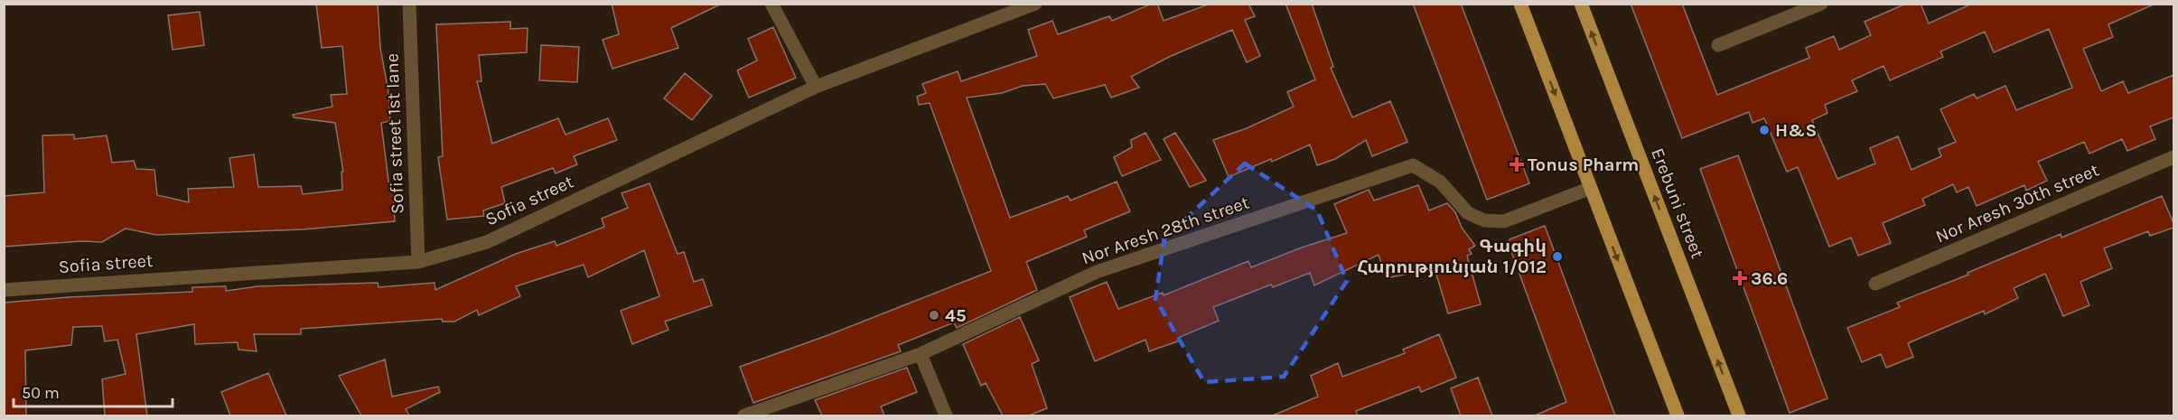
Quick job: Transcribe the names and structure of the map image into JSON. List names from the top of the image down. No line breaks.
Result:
{"streets":{"main road":["Erebuni street"],"street":["Sofia street 1st lane","Sofia street","Nor Aresh 30th street","Nor Aresh 28th street"]},"crossings":[["Sofia street 1st lane","Sofia street"]],"places":{"other":["H&S","Գագիկ Հարությունյան 1/012","45"],"health":["Tonus Pharm","36.6"]},"scale_bar":"50 m"}
